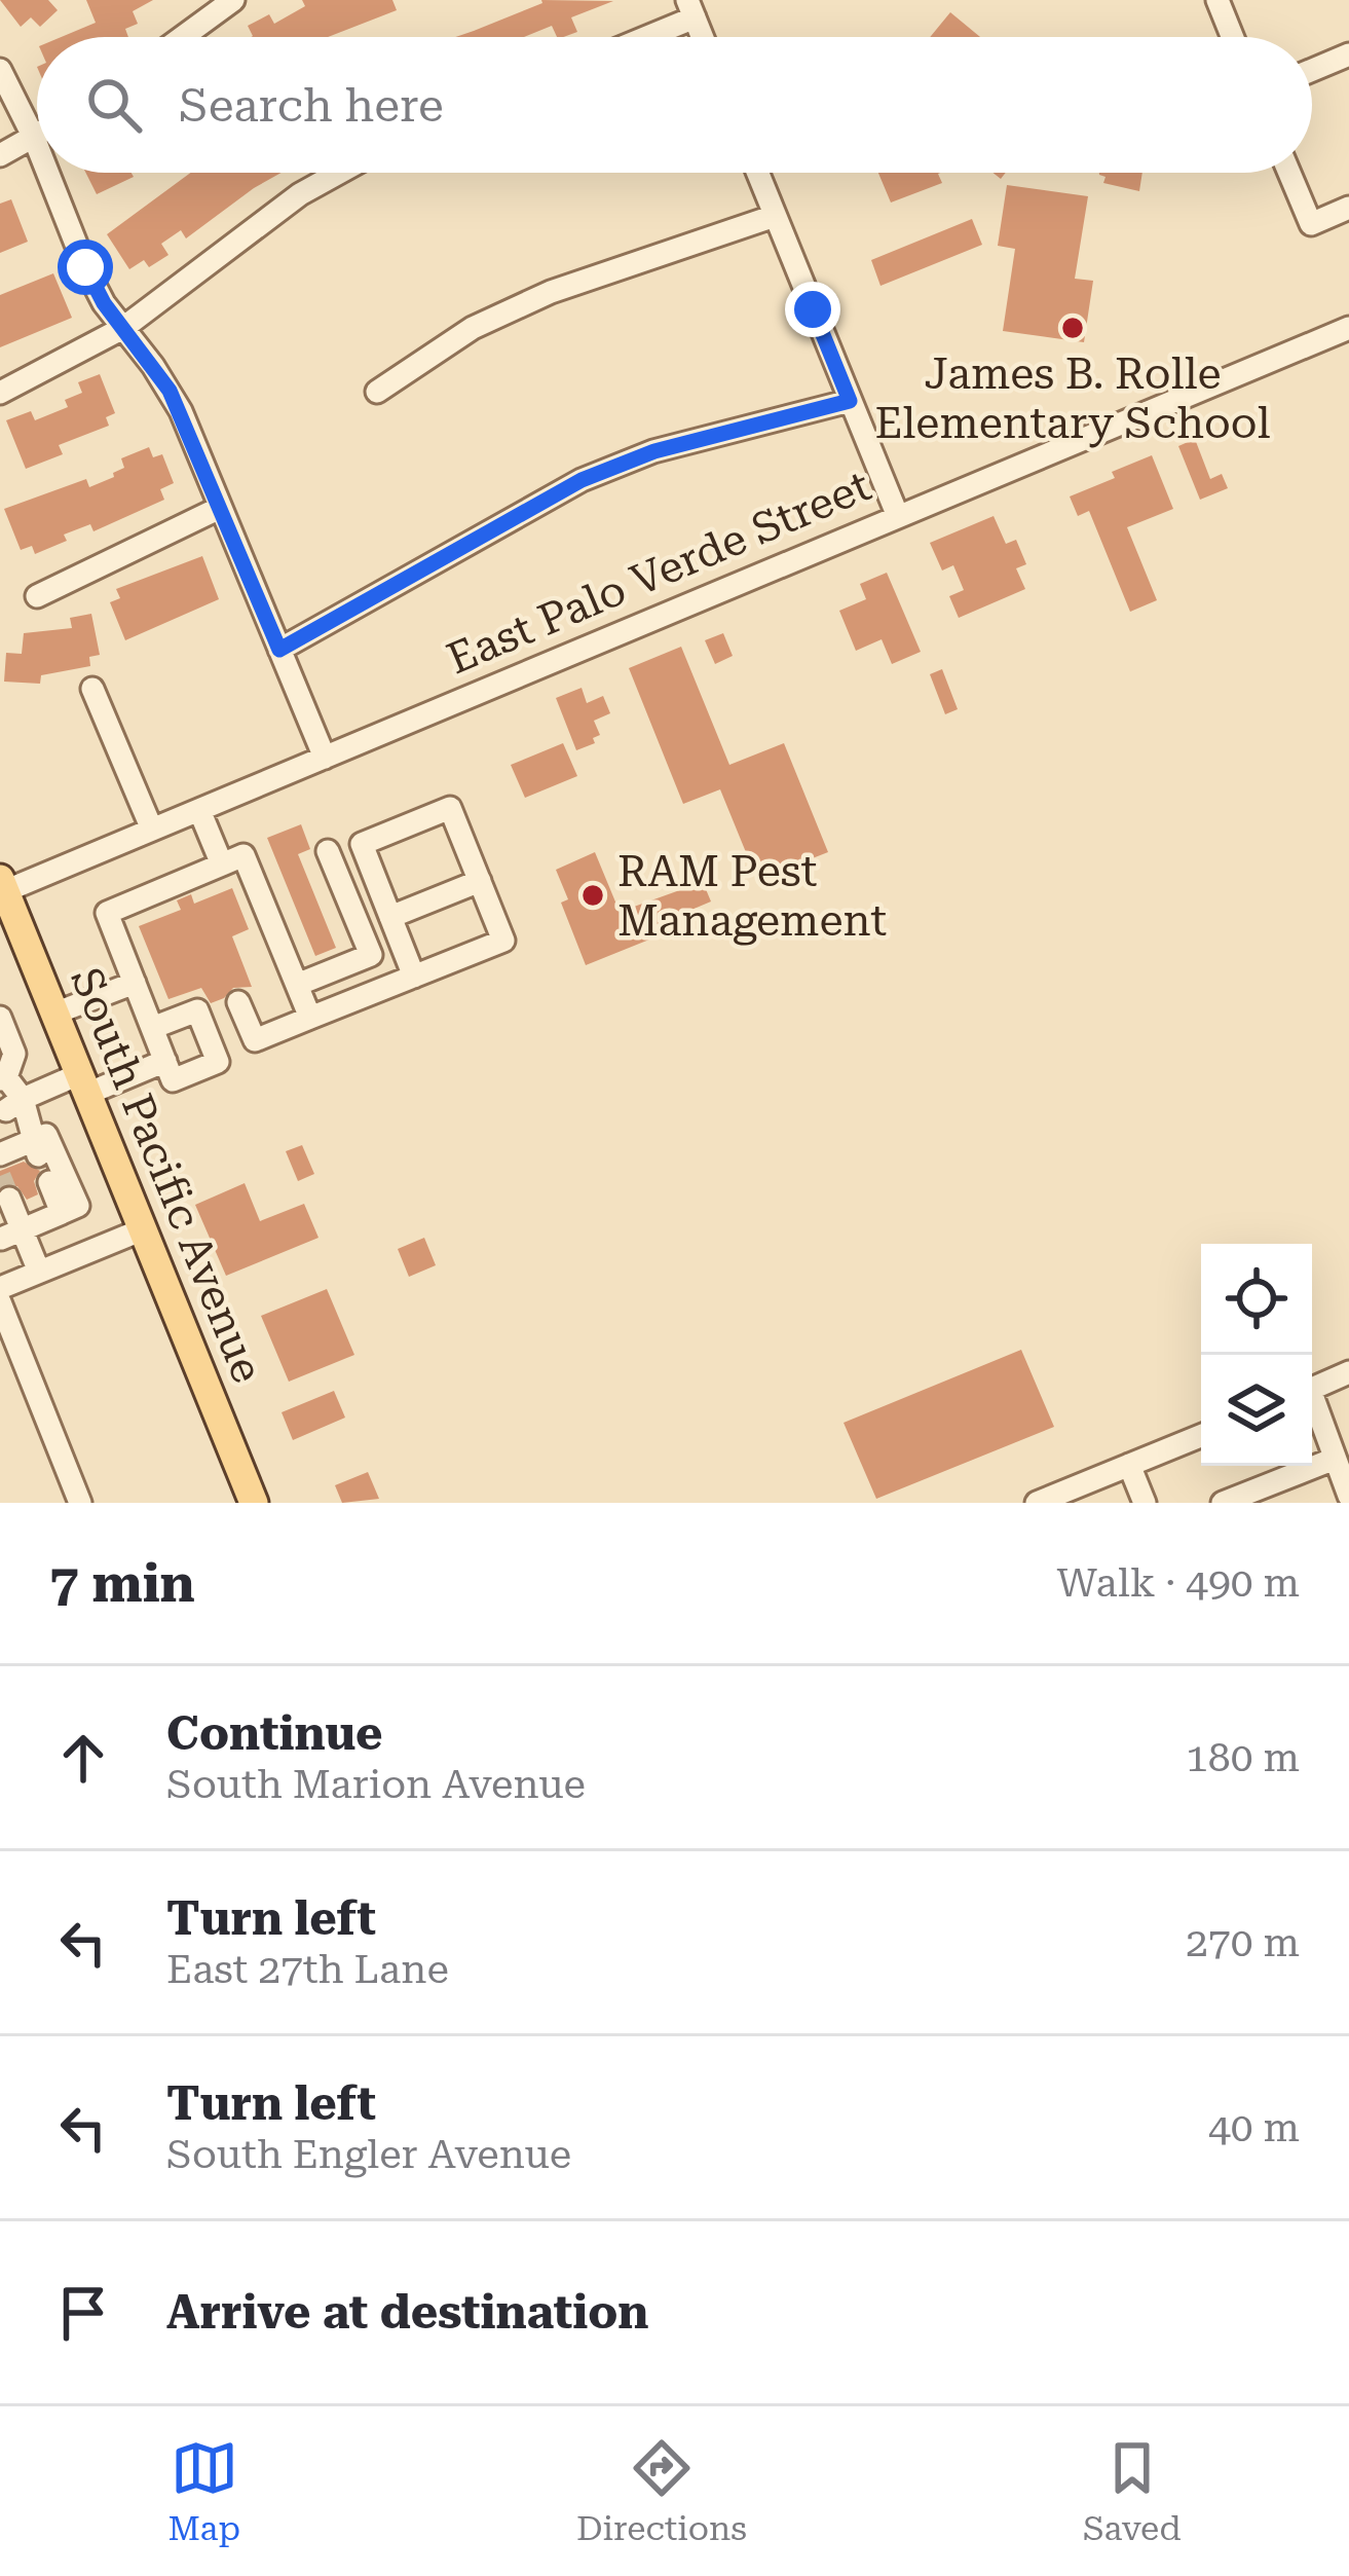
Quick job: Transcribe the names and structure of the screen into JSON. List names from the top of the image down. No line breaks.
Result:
{"streets":{"main road":["South Pacific Avenue"],"street":["East Palo Verde Street"]},"crossings":[["East Palo Verde Street","South Pacific Avenue"]],"places":["James B. Rolle Elementary School","RAM Pest Management"],"page":{"search":"Search here","heading":["7 min","Walk · 490 m"],"list":[["Continue","South Marion Avenue","180 m"],["Turn left","East 27th Lane","270 m"],["Turn left","South Engler Avenue","40 m"],"Arrive at destination"],"nav":["Map","Directions","Saved"]}}
